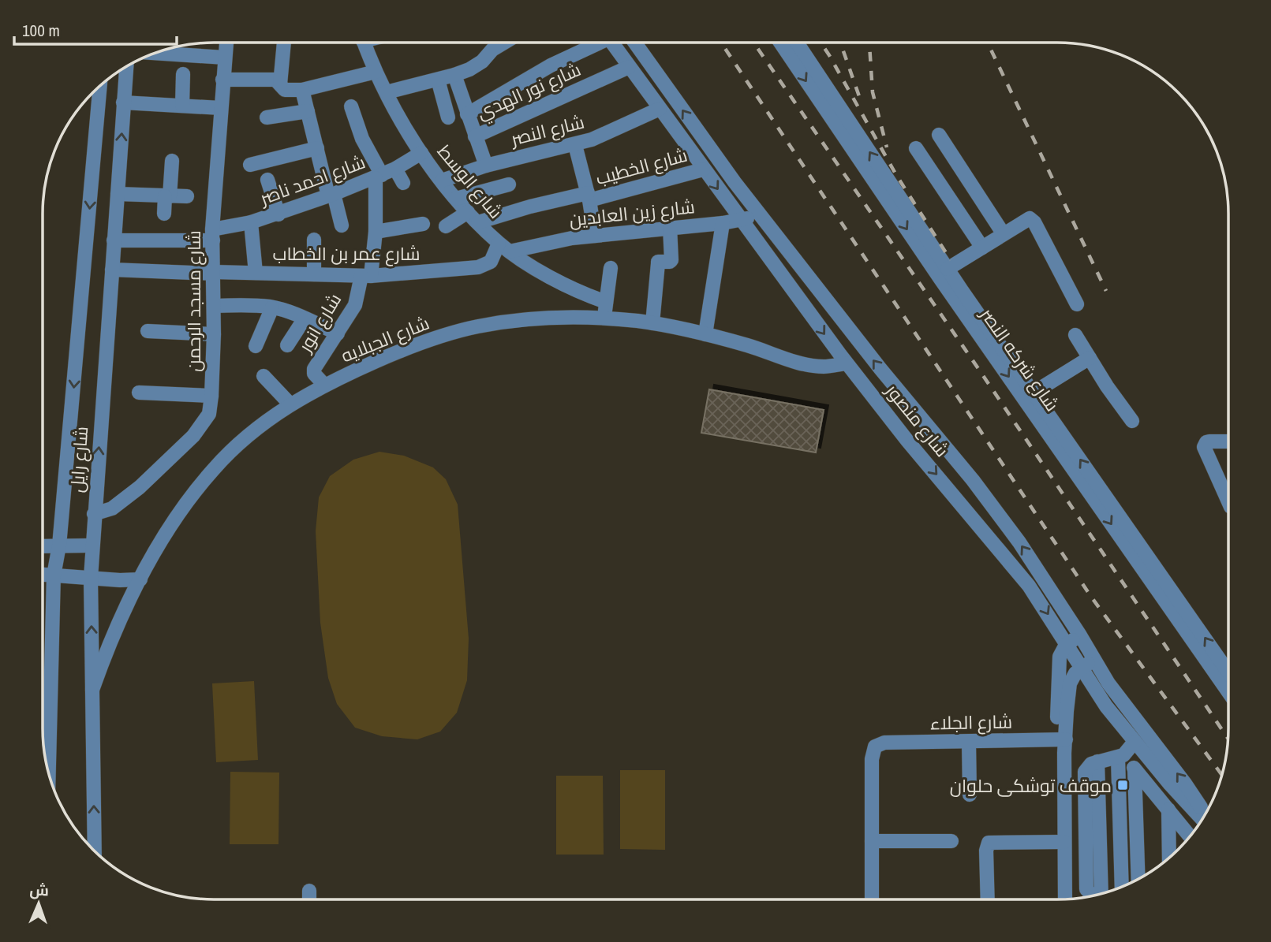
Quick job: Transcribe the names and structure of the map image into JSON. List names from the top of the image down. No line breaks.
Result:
{"streets":{"street":["شارع نور الهدي","شارع النصر","شارع الخطيب","شارع احمد ناصر","شارع الوسط","شارع زين العابدين","شارع عمر بن الخطاب","شارع مسجد الرحمن","شارع انور","شارع الجبلايه","شارع شركه النصر","شارع منصور","شارع رايل","شارع الجلاء"]},"crossings":[["شارع نور الهدي","شارع منصور"],["شارع النصر","شارع الوسط"],["شارع النصر","شارع منصور"],["شارع الخطيب","شارع الوسط"],["شارع الخطيب","شارع منصور"],["شارع احمد ناصر","شارع الوسط"],["شارع احمد ناصر","شارع مسجد الرحمن"],["شارع احمد ناصر","شارع انور"],["شارع احمد ناصر","شارع رايل"],["شارع الوسط","شارع زين العابدين"],["شارع الوسط","شارع عمر بن الخطاب"],["شارع زين العابدين","شارع عمر بن الخطاب"],["شارع زين العابدين","شارع منصور"],["شارع عمر بن الخطاب","شارع مسجد الرحمن"],["شارع عمر بن الخطاب","شارع انور"],["شارع عمر بن الخطاب","شارع رايل"],["شارع مسجد الرحمن","شارع رايل"],["شارع انور","شارع الجبلايه"],["شارع الجبلايه","شارع منصور"],["شارع الجبلايه","شارع رايل"]],"places":{"transit":["موقف توشكى حلوان"]},"scale_bar":"100 m","north":"top"}
